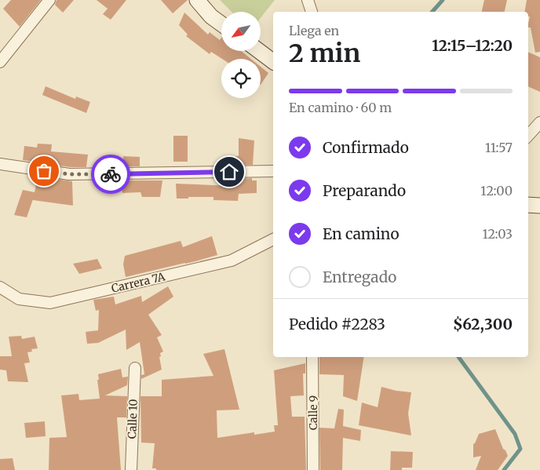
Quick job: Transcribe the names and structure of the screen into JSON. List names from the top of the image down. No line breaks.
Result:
{"streets":{"street":["Carrera 7A","Calle 9","Calle 10"]},"north":"bottom left","page":{"heading":["2 min","Llega en","12:15–12:20"],"panel":["Pedido #2283","$62,300"],"bar":"En camino · 60 m","list":[["Confirmado","11:57"],["Preparando","12:00"],["En camino","12:03"],"Entregado"]}}
